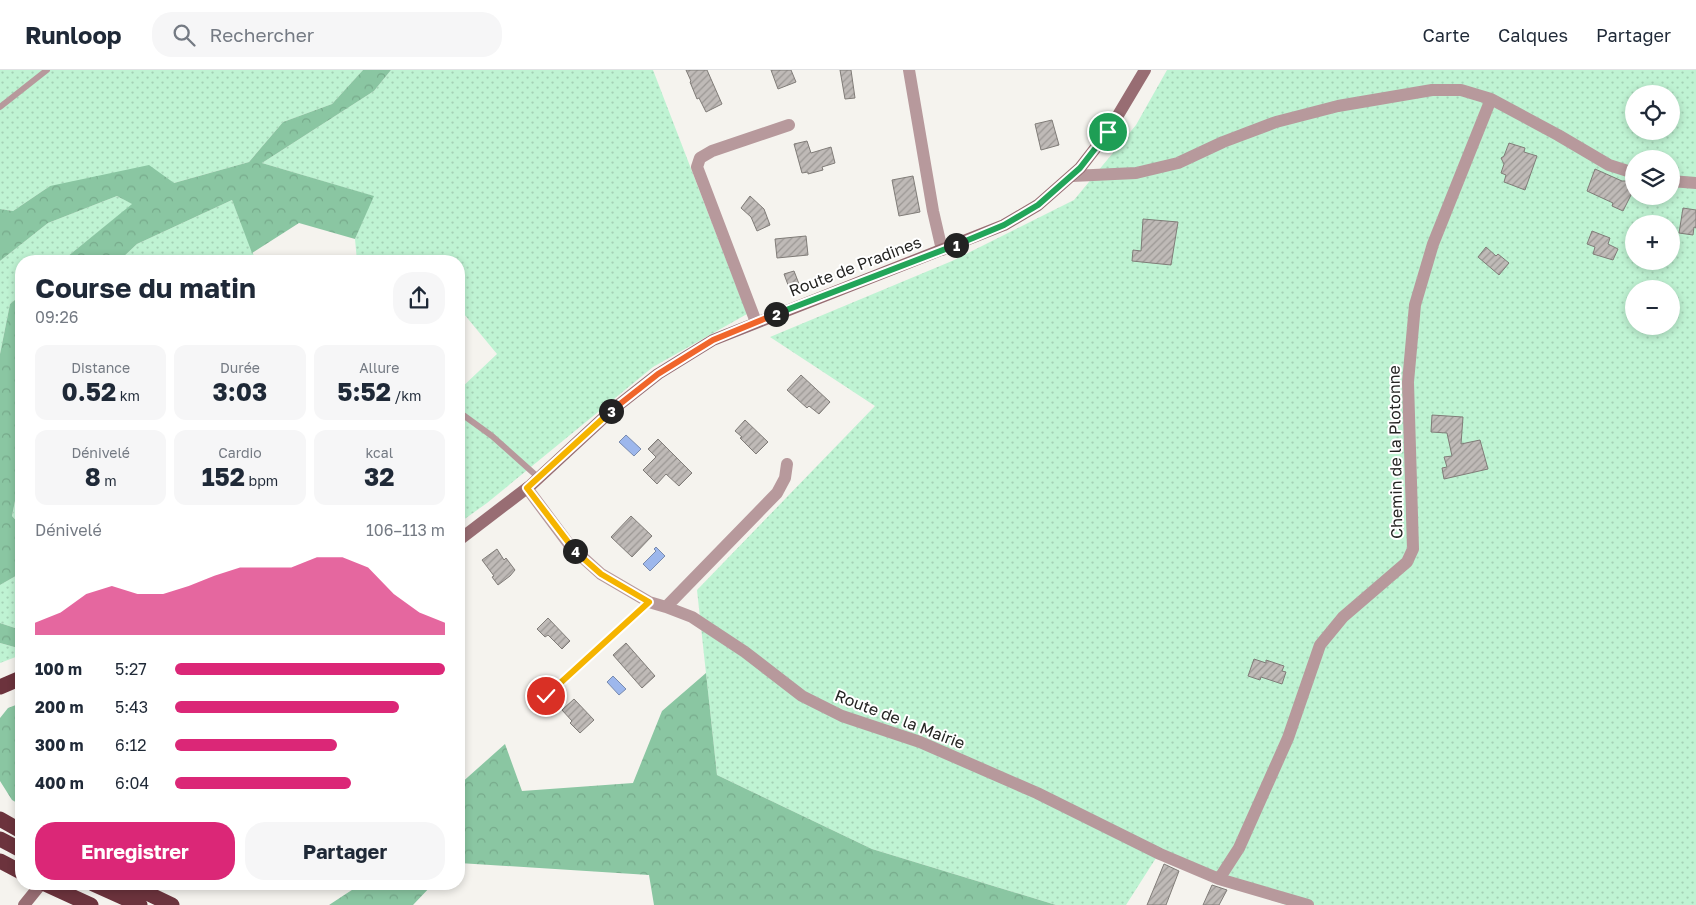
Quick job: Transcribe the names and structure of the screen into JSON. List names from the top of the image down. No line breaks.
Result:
{"streets":{"street":["Route de Pradines","Chemin de la Plotonne","Route de la Mairie"]},"crossings":[["Route de Pradines","Route de la Mairie"],["Chemin de la Plotonne","Route de la Mairie"]],"page":{"header":"Runloop","search":"Rechercher","nav":["Carte","Calques","Partager"],"map_buttons":["+","−"],"pins":["1","2","3","4"],"heading":["Course du matin","09:26"],"stats":[["Distance","0.52 km"],["Durée","3:03"],["Allure","5:52 /km"],["Dénivelé","8 m"],["Cardio","152 bpm"],["kcal","32"]],"chart":["Dénivelé","106–113 m"],"list":[{"name":"100 m","note":"5:27"},{"name":"200 m","note":"5:43"},{"name":"300 m","note":"6:12"},{"name":"400 m","note":"6:04"}],"buttons":["Enregistrer","Partager"]}}
